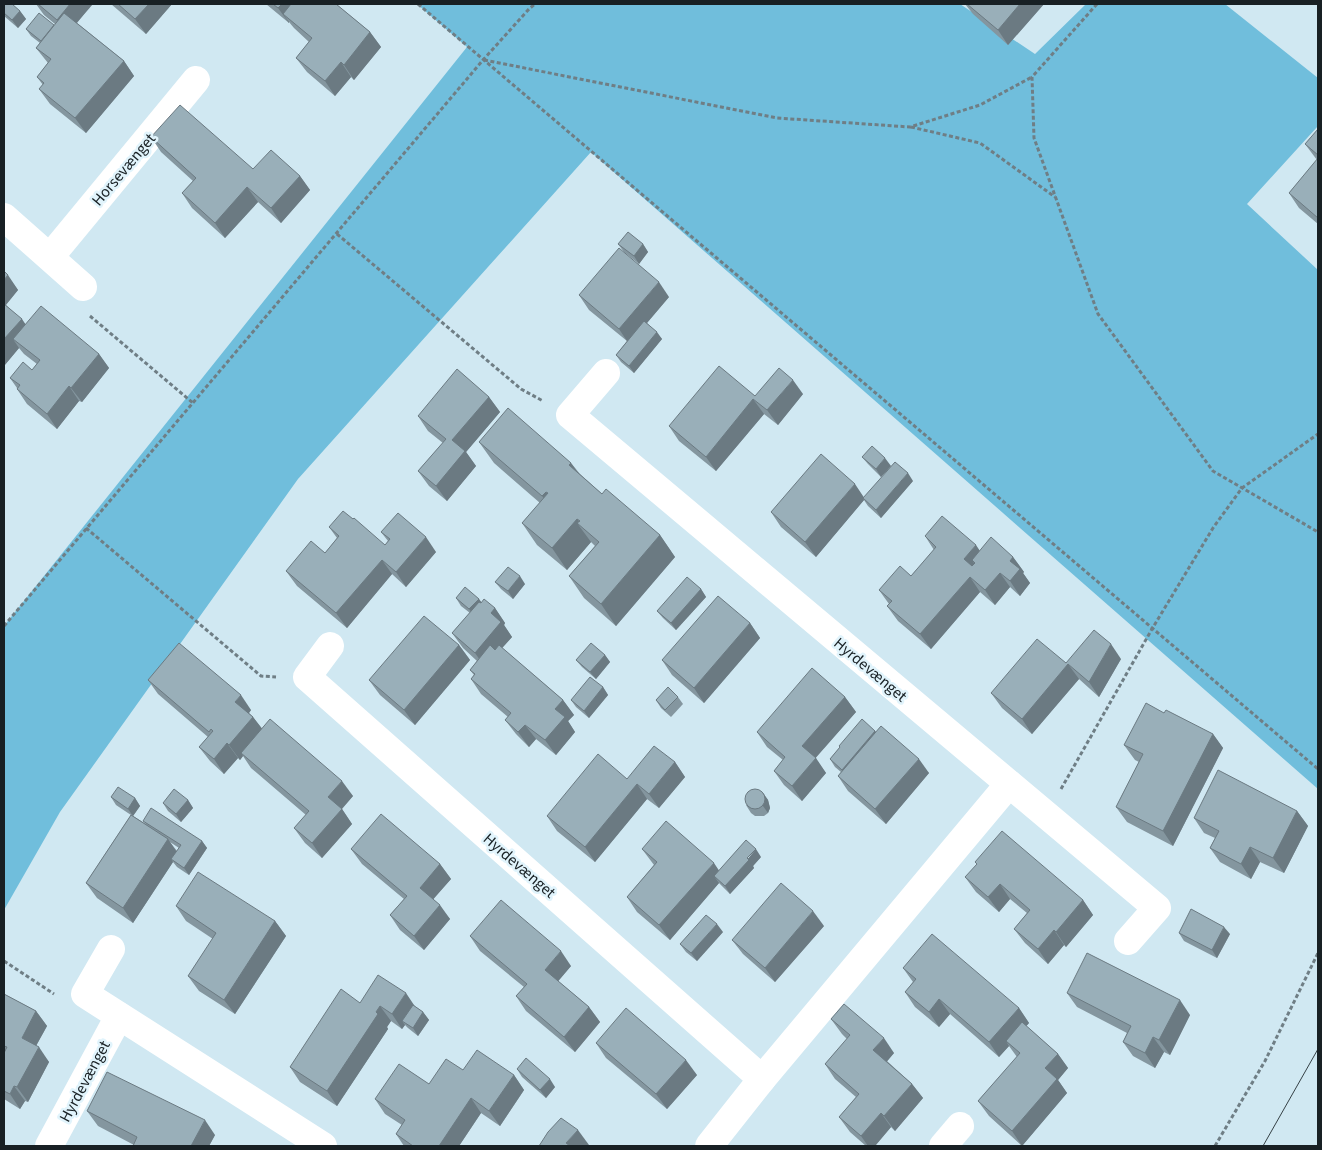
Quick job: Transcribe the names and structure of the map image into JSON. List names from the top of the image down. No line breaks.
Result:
{"streets":{"street":["Horsevænget","Hyrdevænget"]}}
